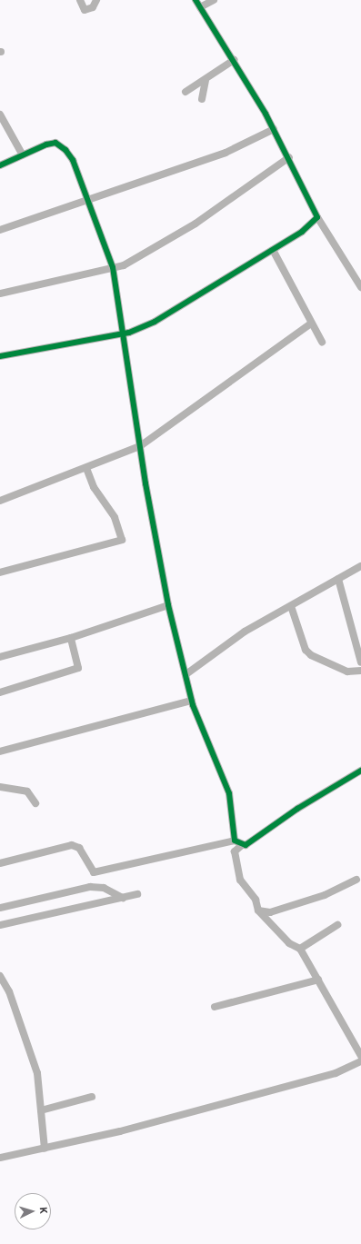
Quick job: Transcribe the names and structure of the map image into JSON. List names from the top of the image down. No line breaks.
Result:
{"north":"right"}
